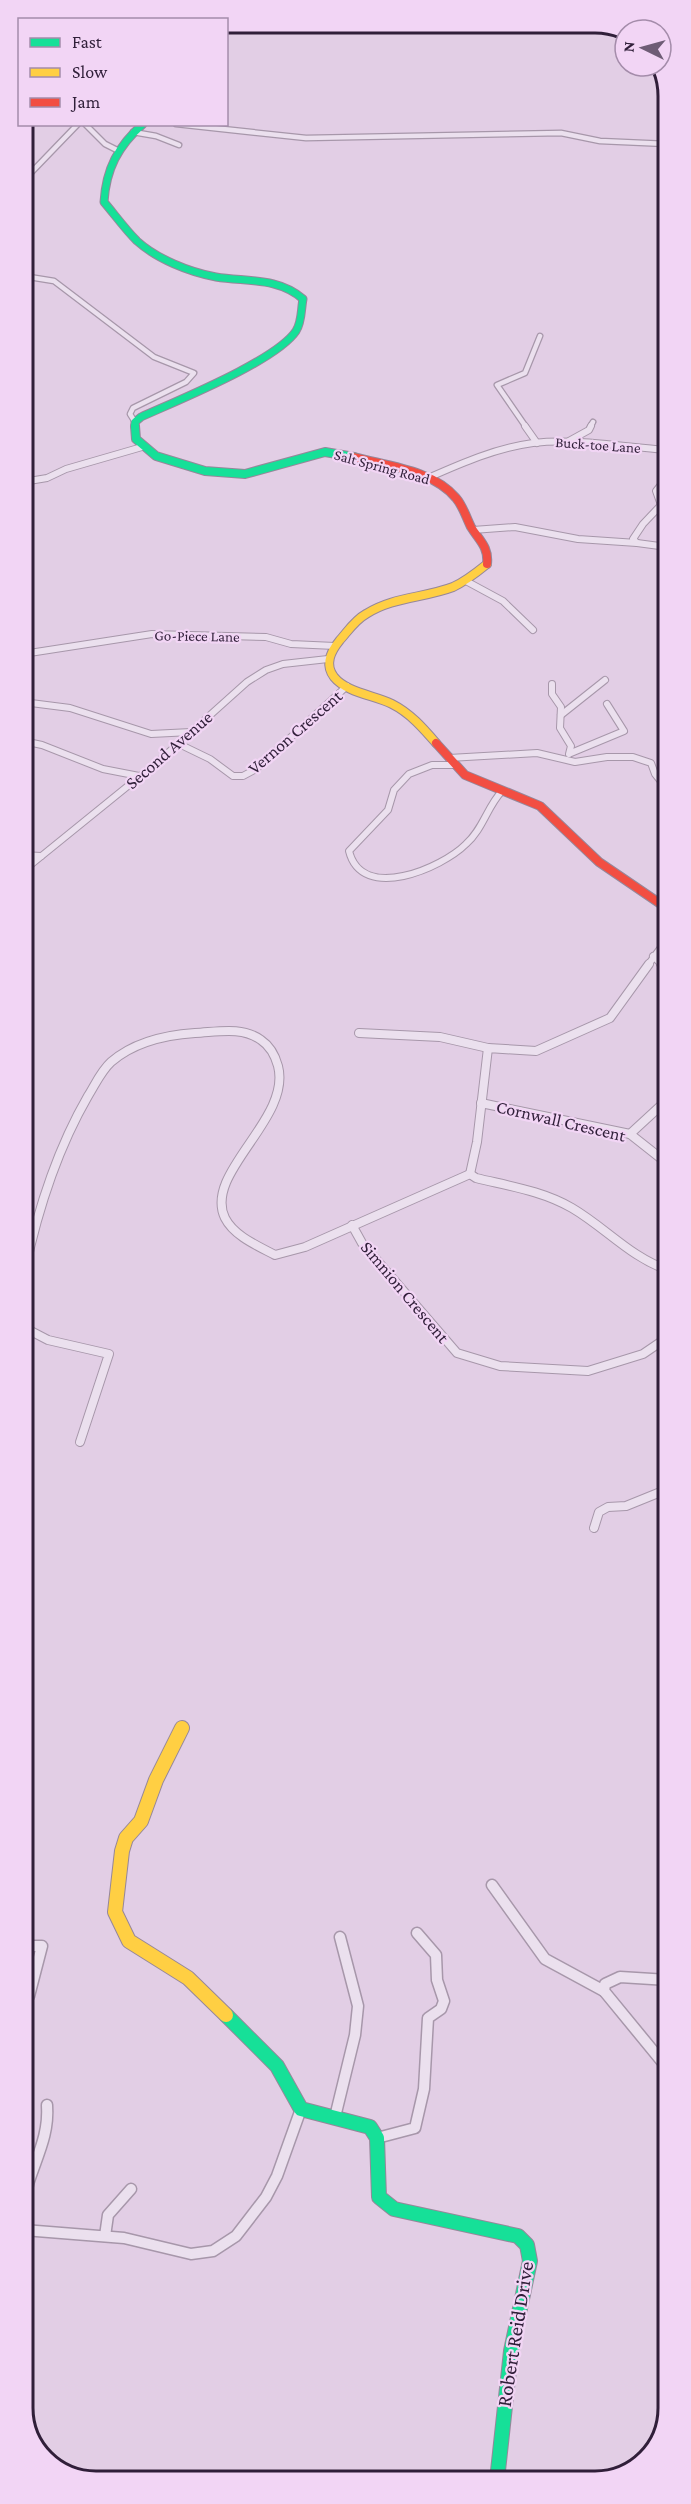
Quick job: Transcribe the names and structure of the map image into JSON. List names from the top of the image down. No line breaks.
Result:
{"streets":{"street":["Buck-toe Lane","Salt Spring Road","Go-Piece Lane","Vernon Crescent","Second Avenue","Cornwall Crescent","Simnion Crescent","Robert Reid Drive"]},"crossings":[["Buck-toe Lane","Salt Spring Road"],["Salt Spring Road","Go-Piece Lane"],["Salt Spring Road","Second Avenue"],["Vernon Crescent","Second Avenue"]],"legend":["Fast","Slow","Jam"],"north":"left"}
